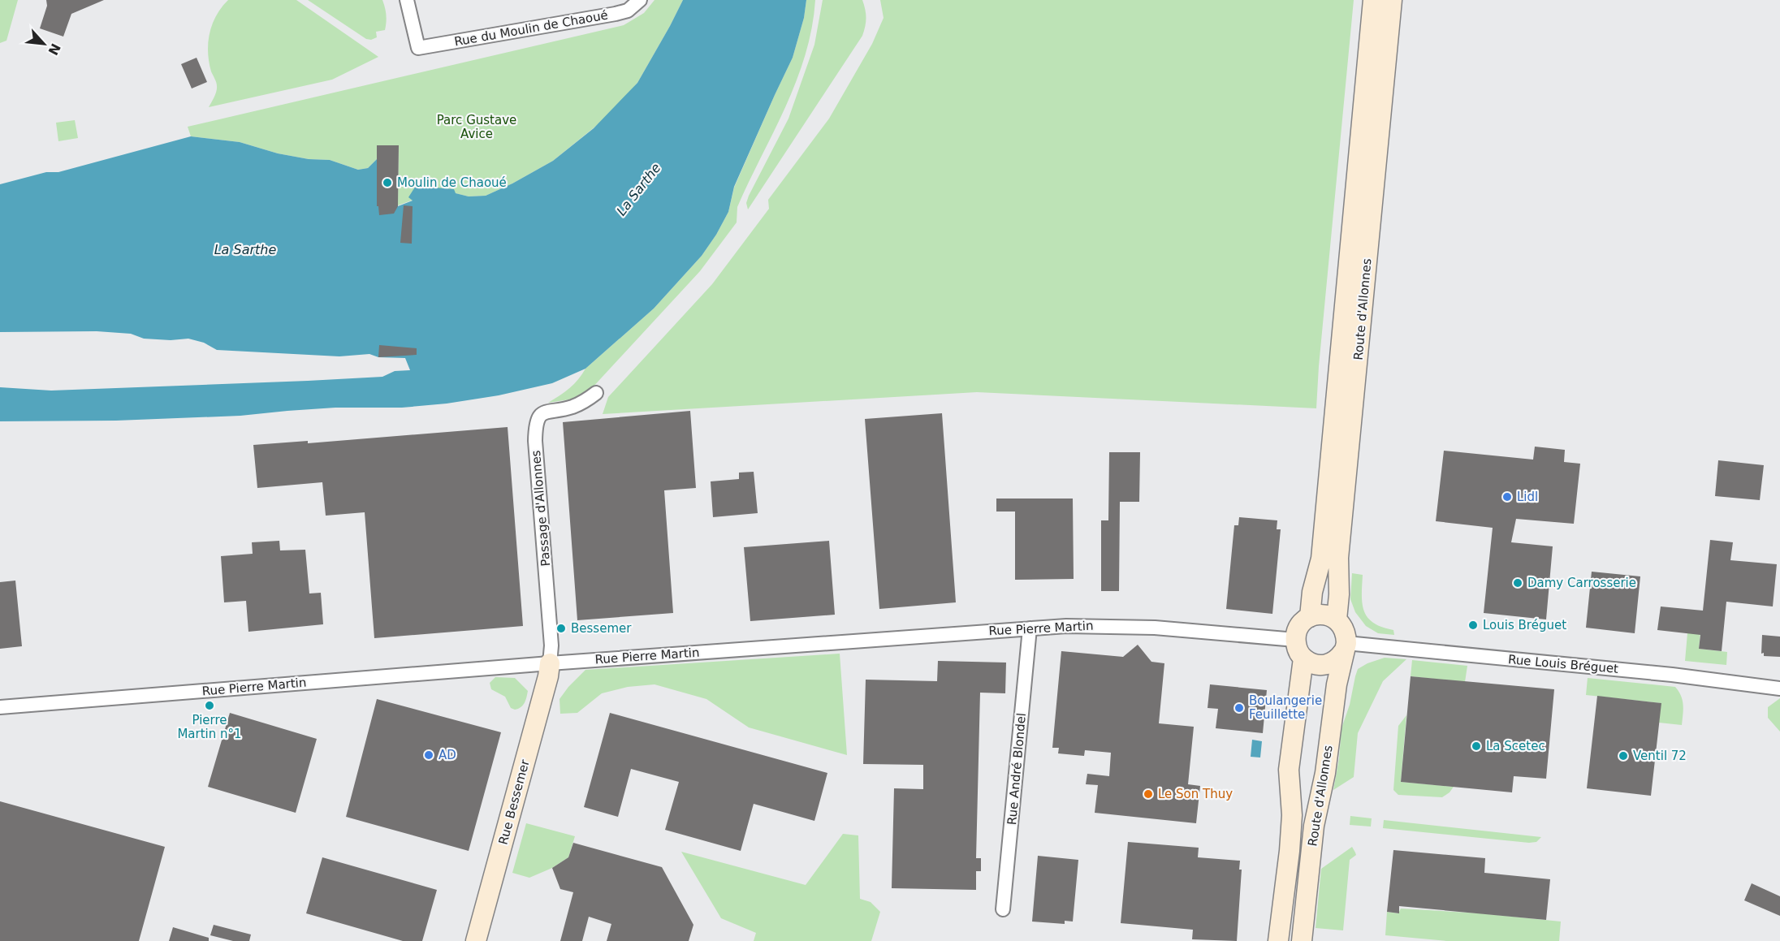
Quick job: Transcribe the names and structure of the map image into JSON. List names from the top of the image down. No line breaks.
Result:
{"streets":{"main road":["Route d'Allonnes","Rue Bessemer"],"street":["Rue du Moulin de Chaoué","Passage d'Allonnes","Rue Pierre Martin","Rue Louis Bréguet","Rue André Blondel"]},"crossings":[["Route d'Allonnes","Rue Pierre Martin"],["Route d'Allonnes","Rue Louis Bréguet"],["Passage d'Allonnes","Rue Pierre Martin"],["Passage d'Allonnes","Rue Bessemer"],["Rue Pierre Martin","Rue Louis Bréguet"],["Rue Pierre Martin","Rue André Blondel"],["Rue Pierre Martin","Rue Bessemer"]],"water":["La Sarthe"],"parks":["Parc Gustave Avice"],"places":["Moulin de Chaoué","Lidl","Damy Carrosserie","Louis Bréguet","Bessemer","Pierre Martin n°1","Boulangerie Feuillette","La Scetec","AD","Ventil 72","Le Son Thuy"],"north":"bottom right"}
